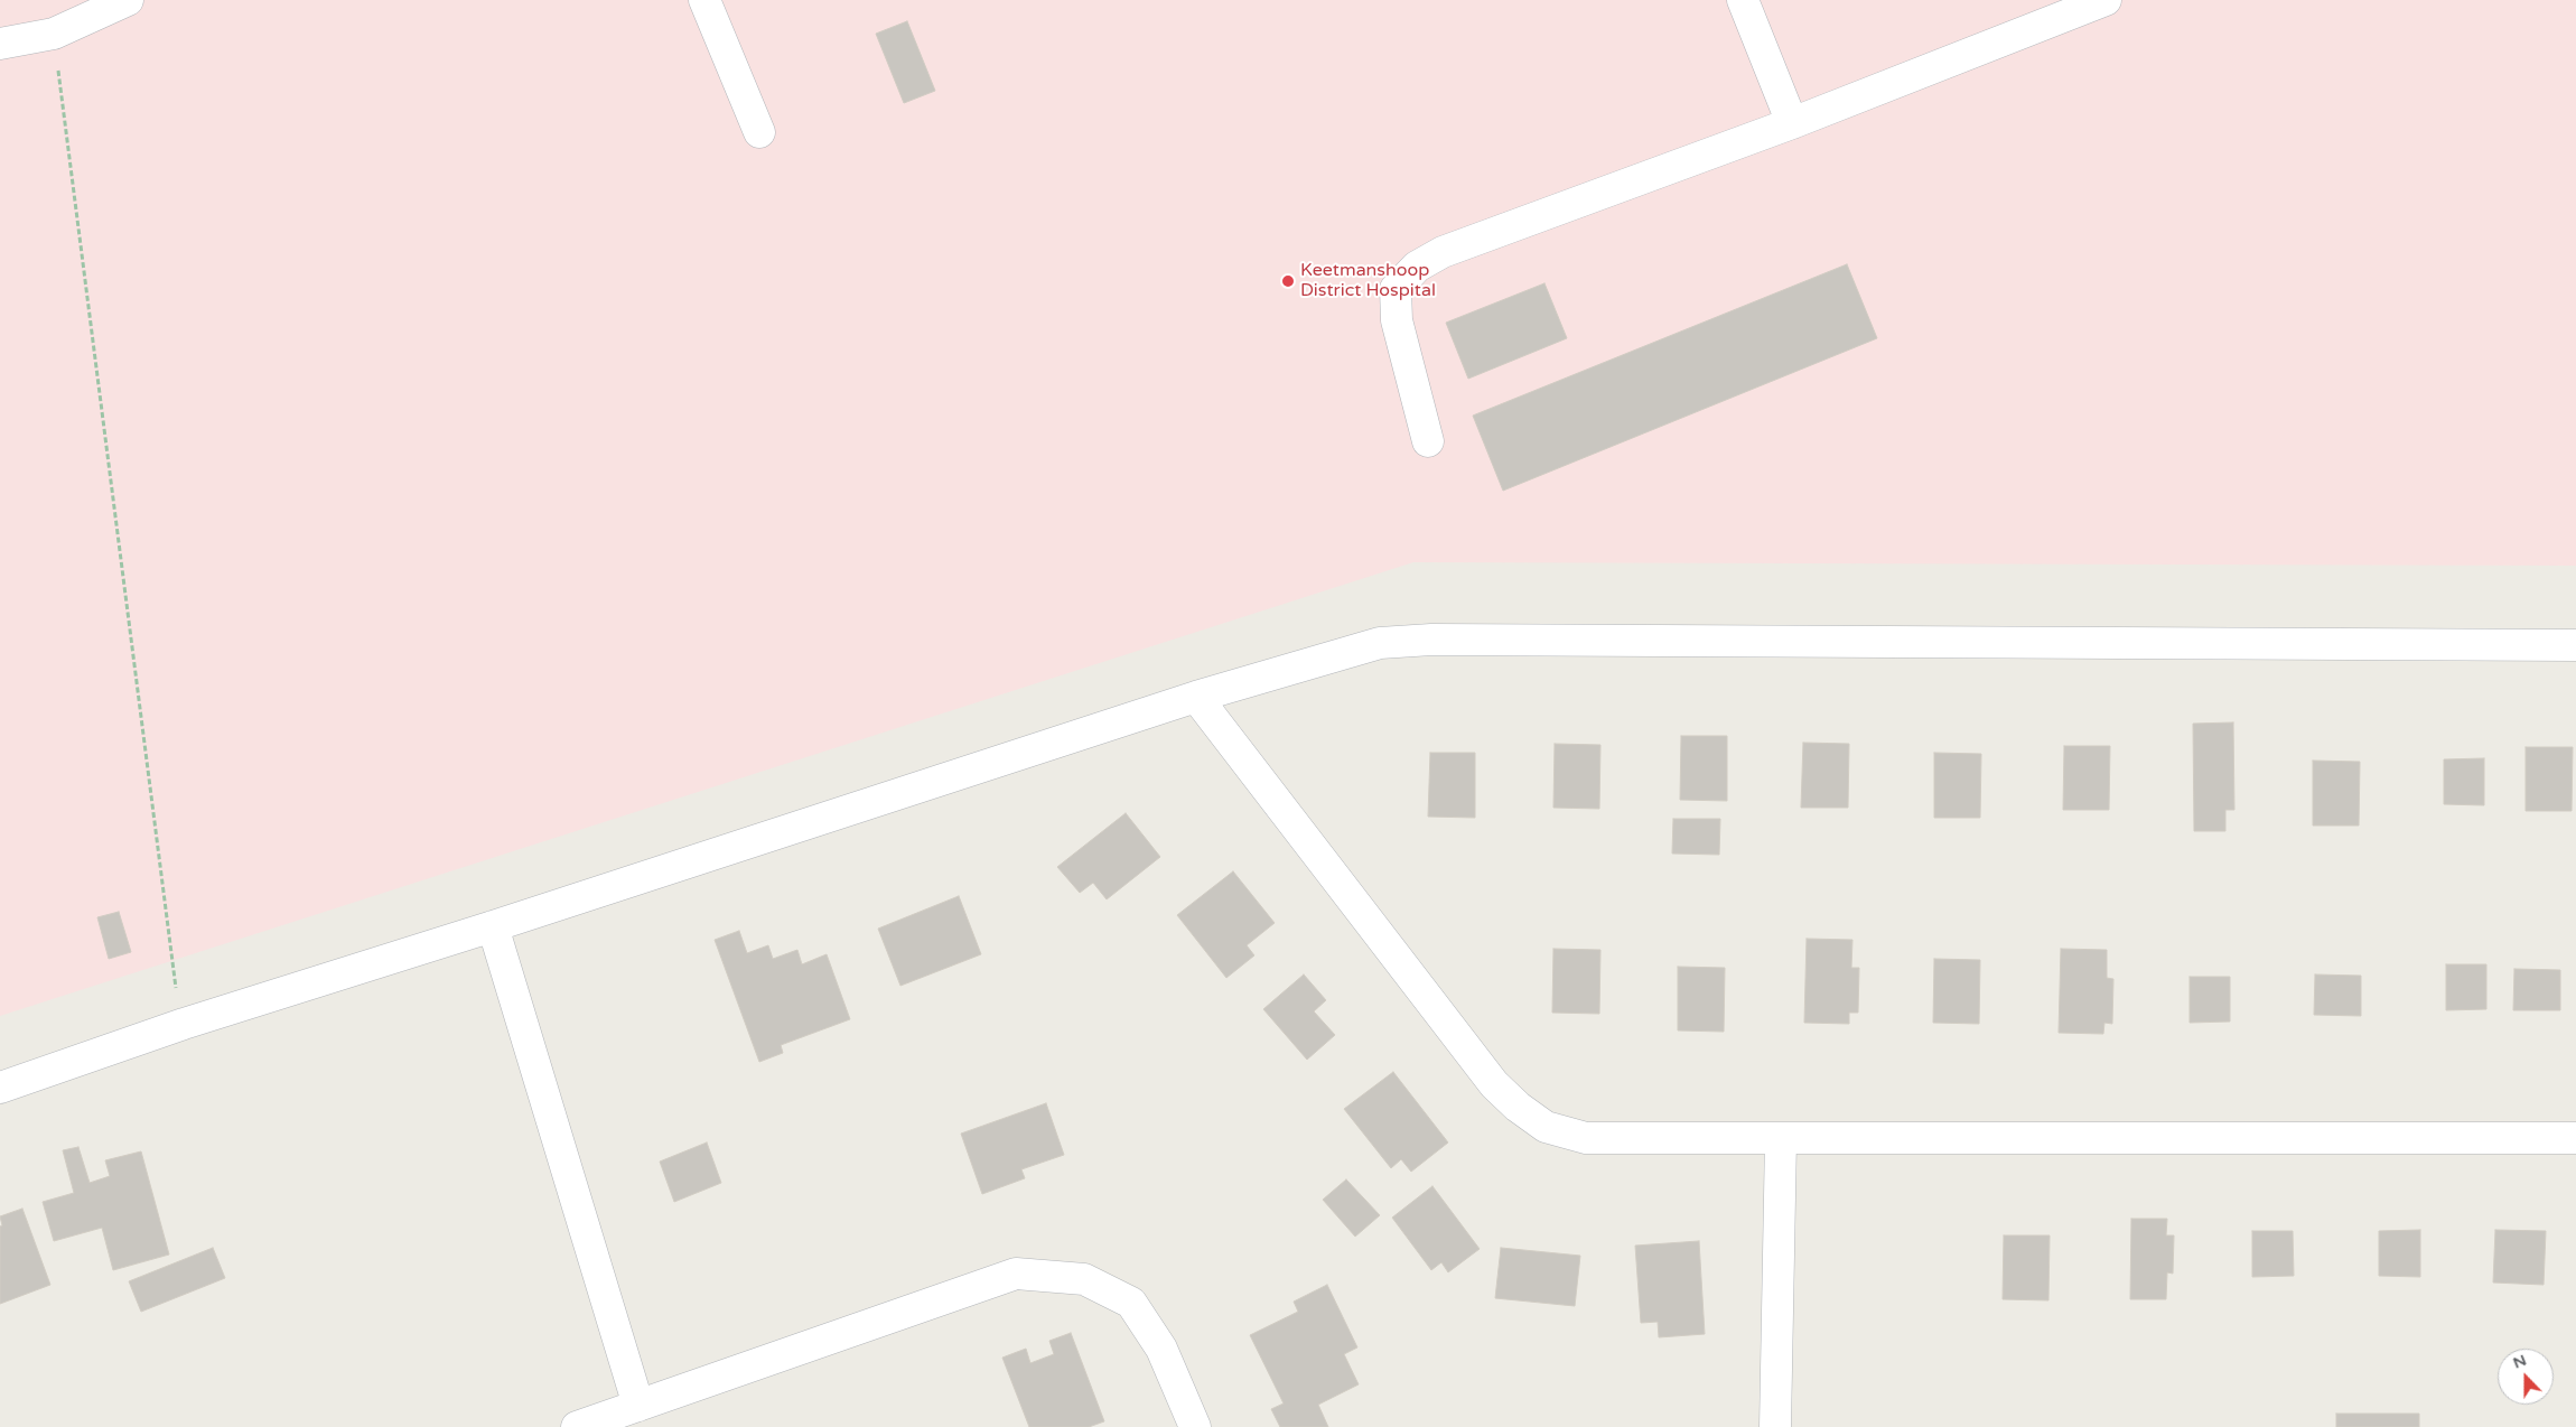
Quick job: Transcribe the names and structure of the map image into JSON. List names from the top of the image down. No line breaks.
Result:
{"places":["Keetmanshoop District Hospital"],"north":"top"}
